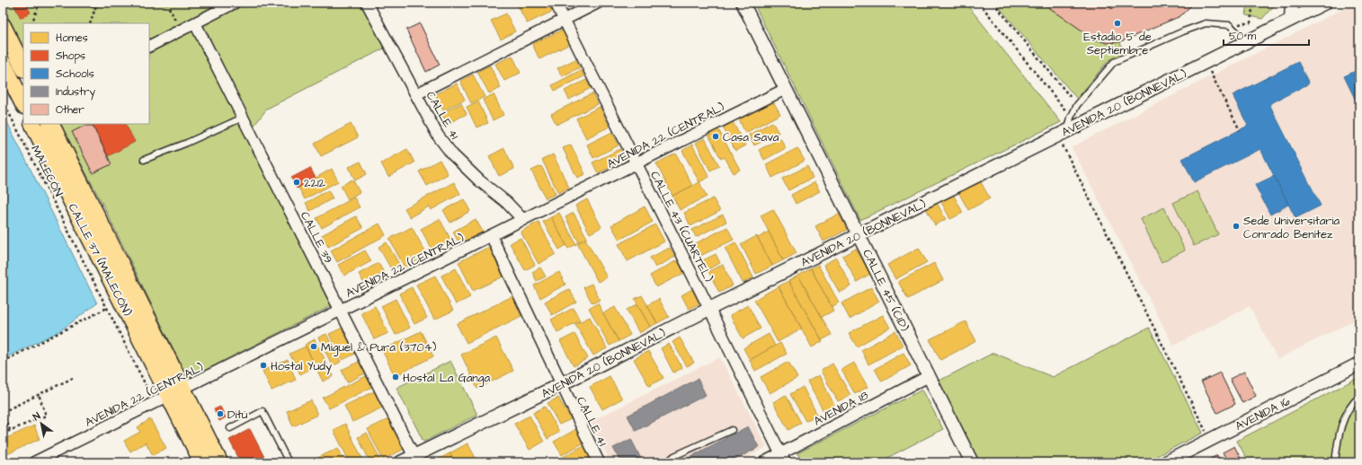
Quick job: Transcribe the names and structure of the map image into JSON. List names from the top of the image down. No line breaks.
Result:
{"streets":{"main road":["CALLE 37 (MALECÓN)"],"street":["AVENIDA 20 (BONNEVAL)","CALLE 41","AVENIDA 22 (CENTRAL)","CALLE 43 (CUARTEL)","CALLE 39","CALLE 45 (CID)","AVENIDA 18","AVENIDA 16"],"path":["MALECÓN"]},"crossings":[["AVENIDA 20 (BONNEVAL)","CALLE 41"],["AVENIDA 20 (BONNEVAL)","CALLE 43 (CUARTEL)"],["AVENIDA 20 (BONNEVAL)","CALLE 39"],["AVENIDA 20 (BONNEVAL)","CALLE 45 (CID)"],["CALLE 41","AVENIDA 22 (CENTRAL)"],["AVENIDA 22 (CENTRAL)","MALECÓN"],["AVENIDA 22 (CENTRAL)","CALLE 43 (CUARTEL)"],["AVENIDA 22 (CENTRAL)","CALLE 39"],["AVENIDA 22 (CENTRAL)","CALLE 37 (MALECÓN)"],["AVENIDA 22 (CENTRAL)","CALLE 45 (CID)"],["CALLE 43 (CUARTEL)","AVENIDA 18"],["CALLE 45 (CID)","AVENIDA 18"]],"places":["Estadio 5 de Septiembre","Casa Sava","2212","Sede Universitaria Conrado Benítez","Miguel & Pura (3704)","Hostal Yudy","Hostal La Ganga","Ditú"],"legend":["Homes","Shops","Schools","Industry","Other"],"scale_bar":"50 m","north":"top left"}
